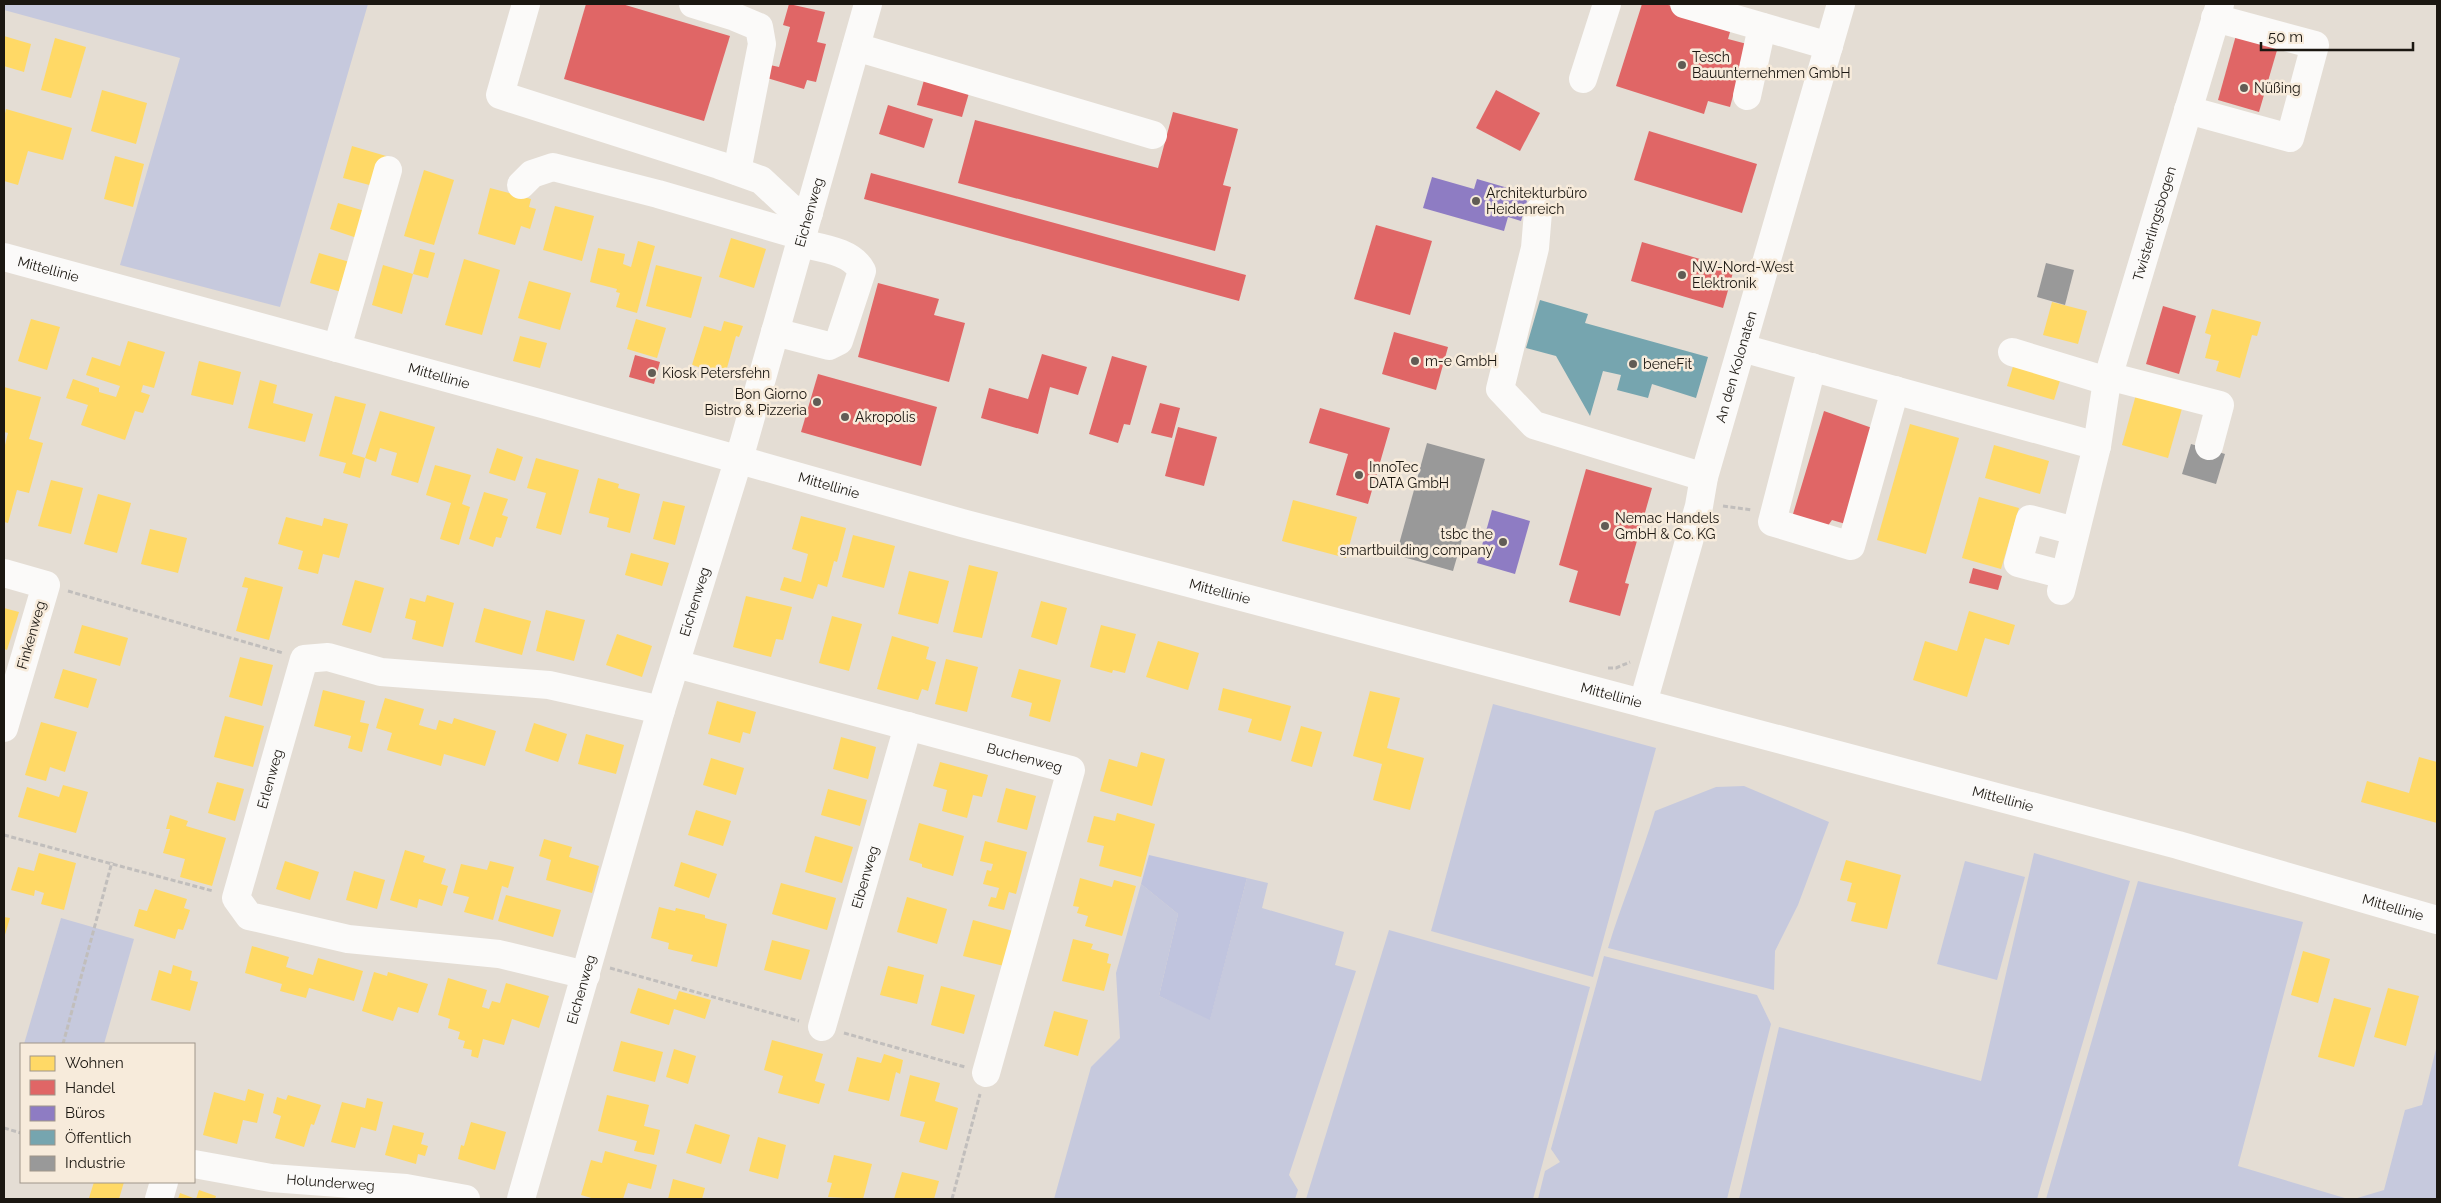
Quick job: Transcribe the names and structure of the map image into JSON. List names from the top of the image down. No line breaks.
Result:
{"streets":{"street":["Eichenweg","Twisterlingsbogen","Mittellinie","An den Kolonaten","Finkenweg","Buchenweg","Erlenweg","Eibenweg","Holunderweg"]},"crossings":[["Eichenweg","Mittellinie"],["Eichenweg","Buchenweg"],["Mittellinie","An den Kolonaten"],["Buchenweg","Eibenweg"]],"places":["Tesch Bauunternehmen GmbH","Nüßing","Architekturbüro Heidenreich","NW-Nord-West Elektronik","m-e GmbH","beneFit","Kiosk Petersfehn","Bon Giorno Bistro & Pizzeria","Akropolis","InnoTec DATA GmbH","Nemac Handels GmbH & Co. KG","tsbc the smartbuilding company"],"legend":["Wohnen","Handel","Büros","Öffentlich","Industrie"],"scale_bar":"50 m"}
